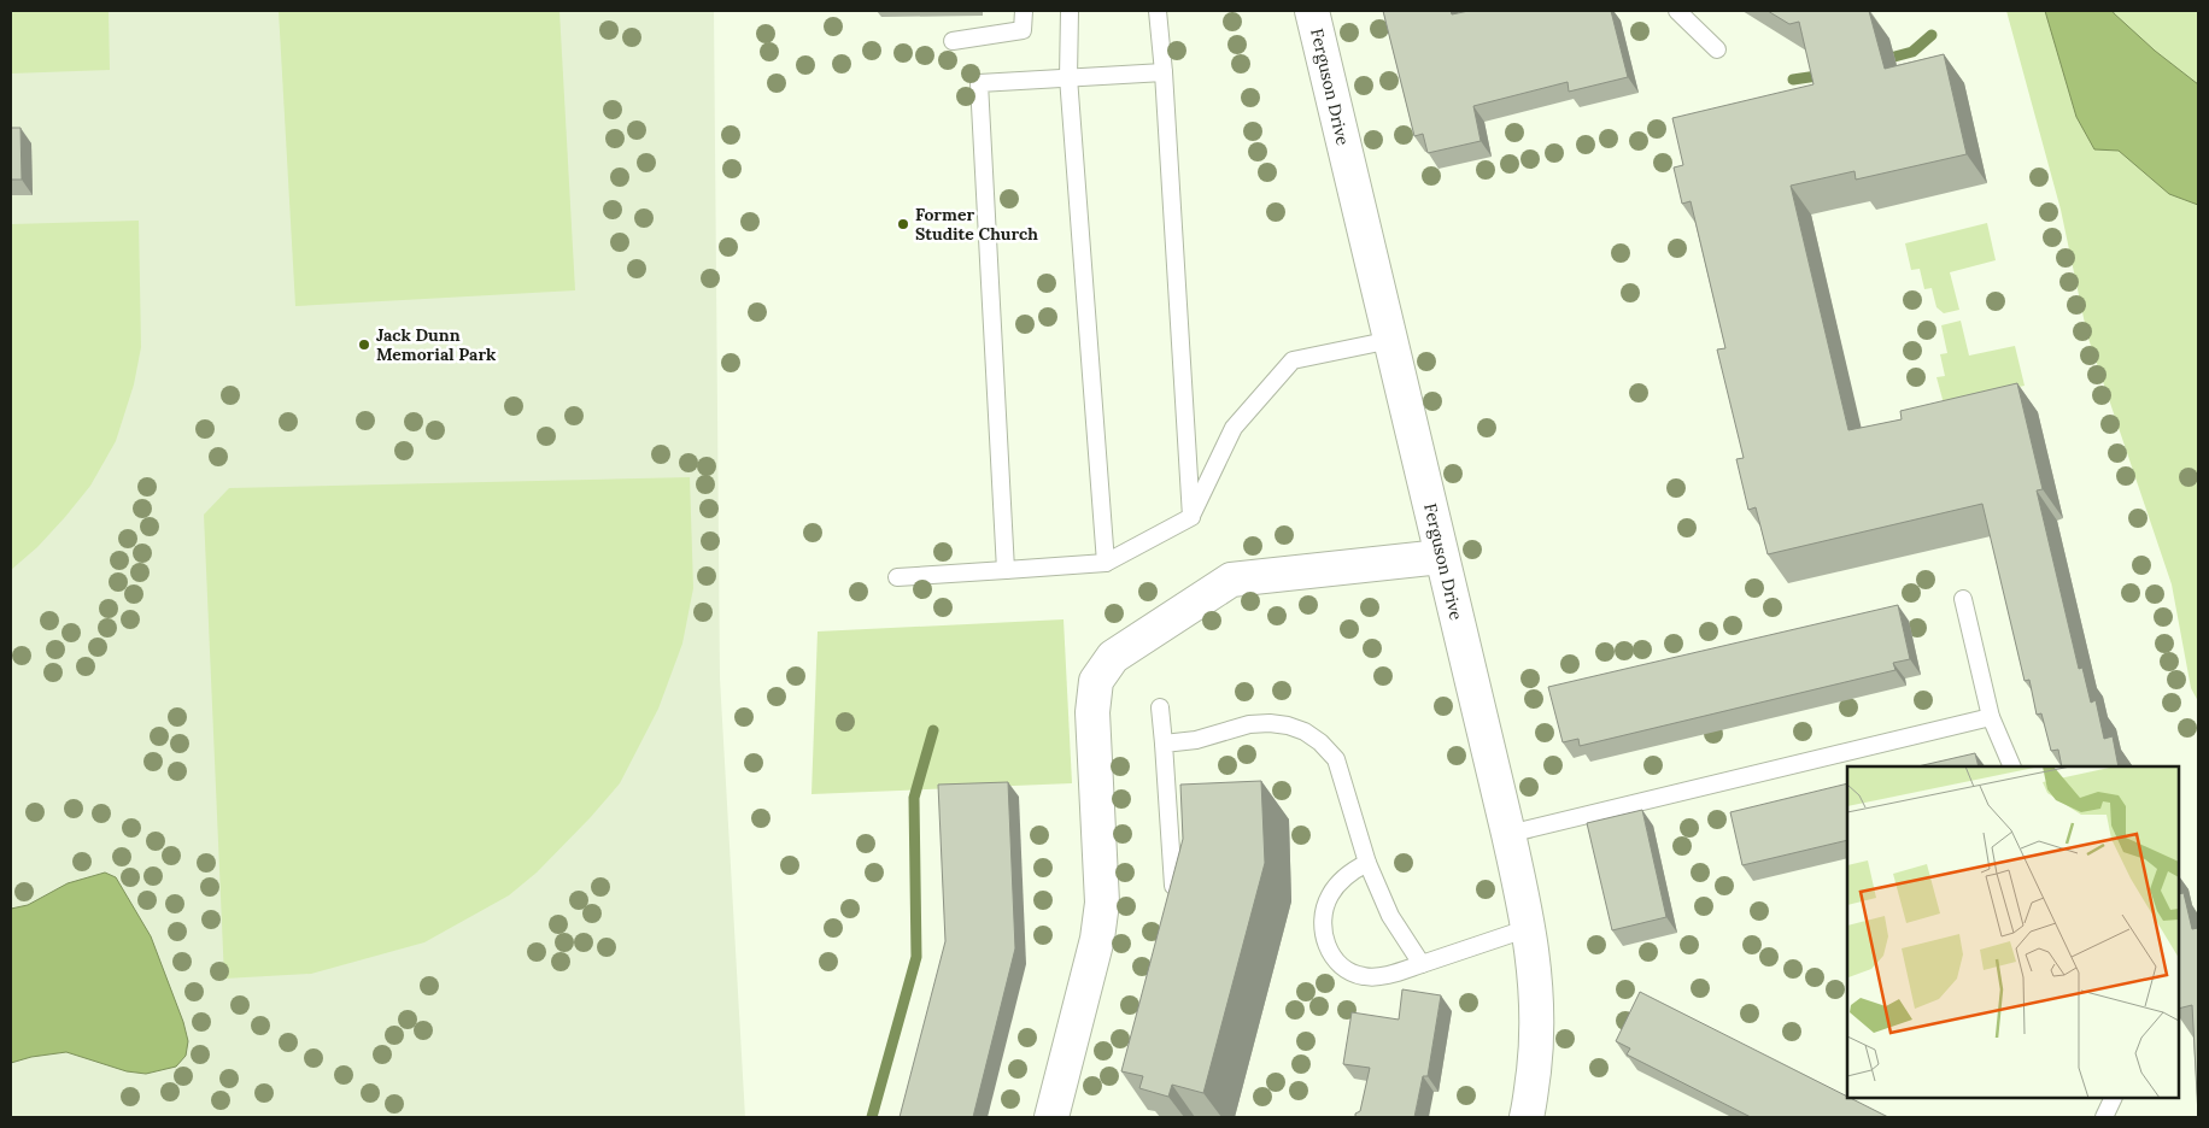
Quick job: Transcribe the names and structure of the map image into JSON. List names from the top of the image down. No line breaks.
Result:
{"streets":{"street":["Ferguson Drive"]},"places":["Former Studite Church","Jack Dunn Memorial Park"]}
